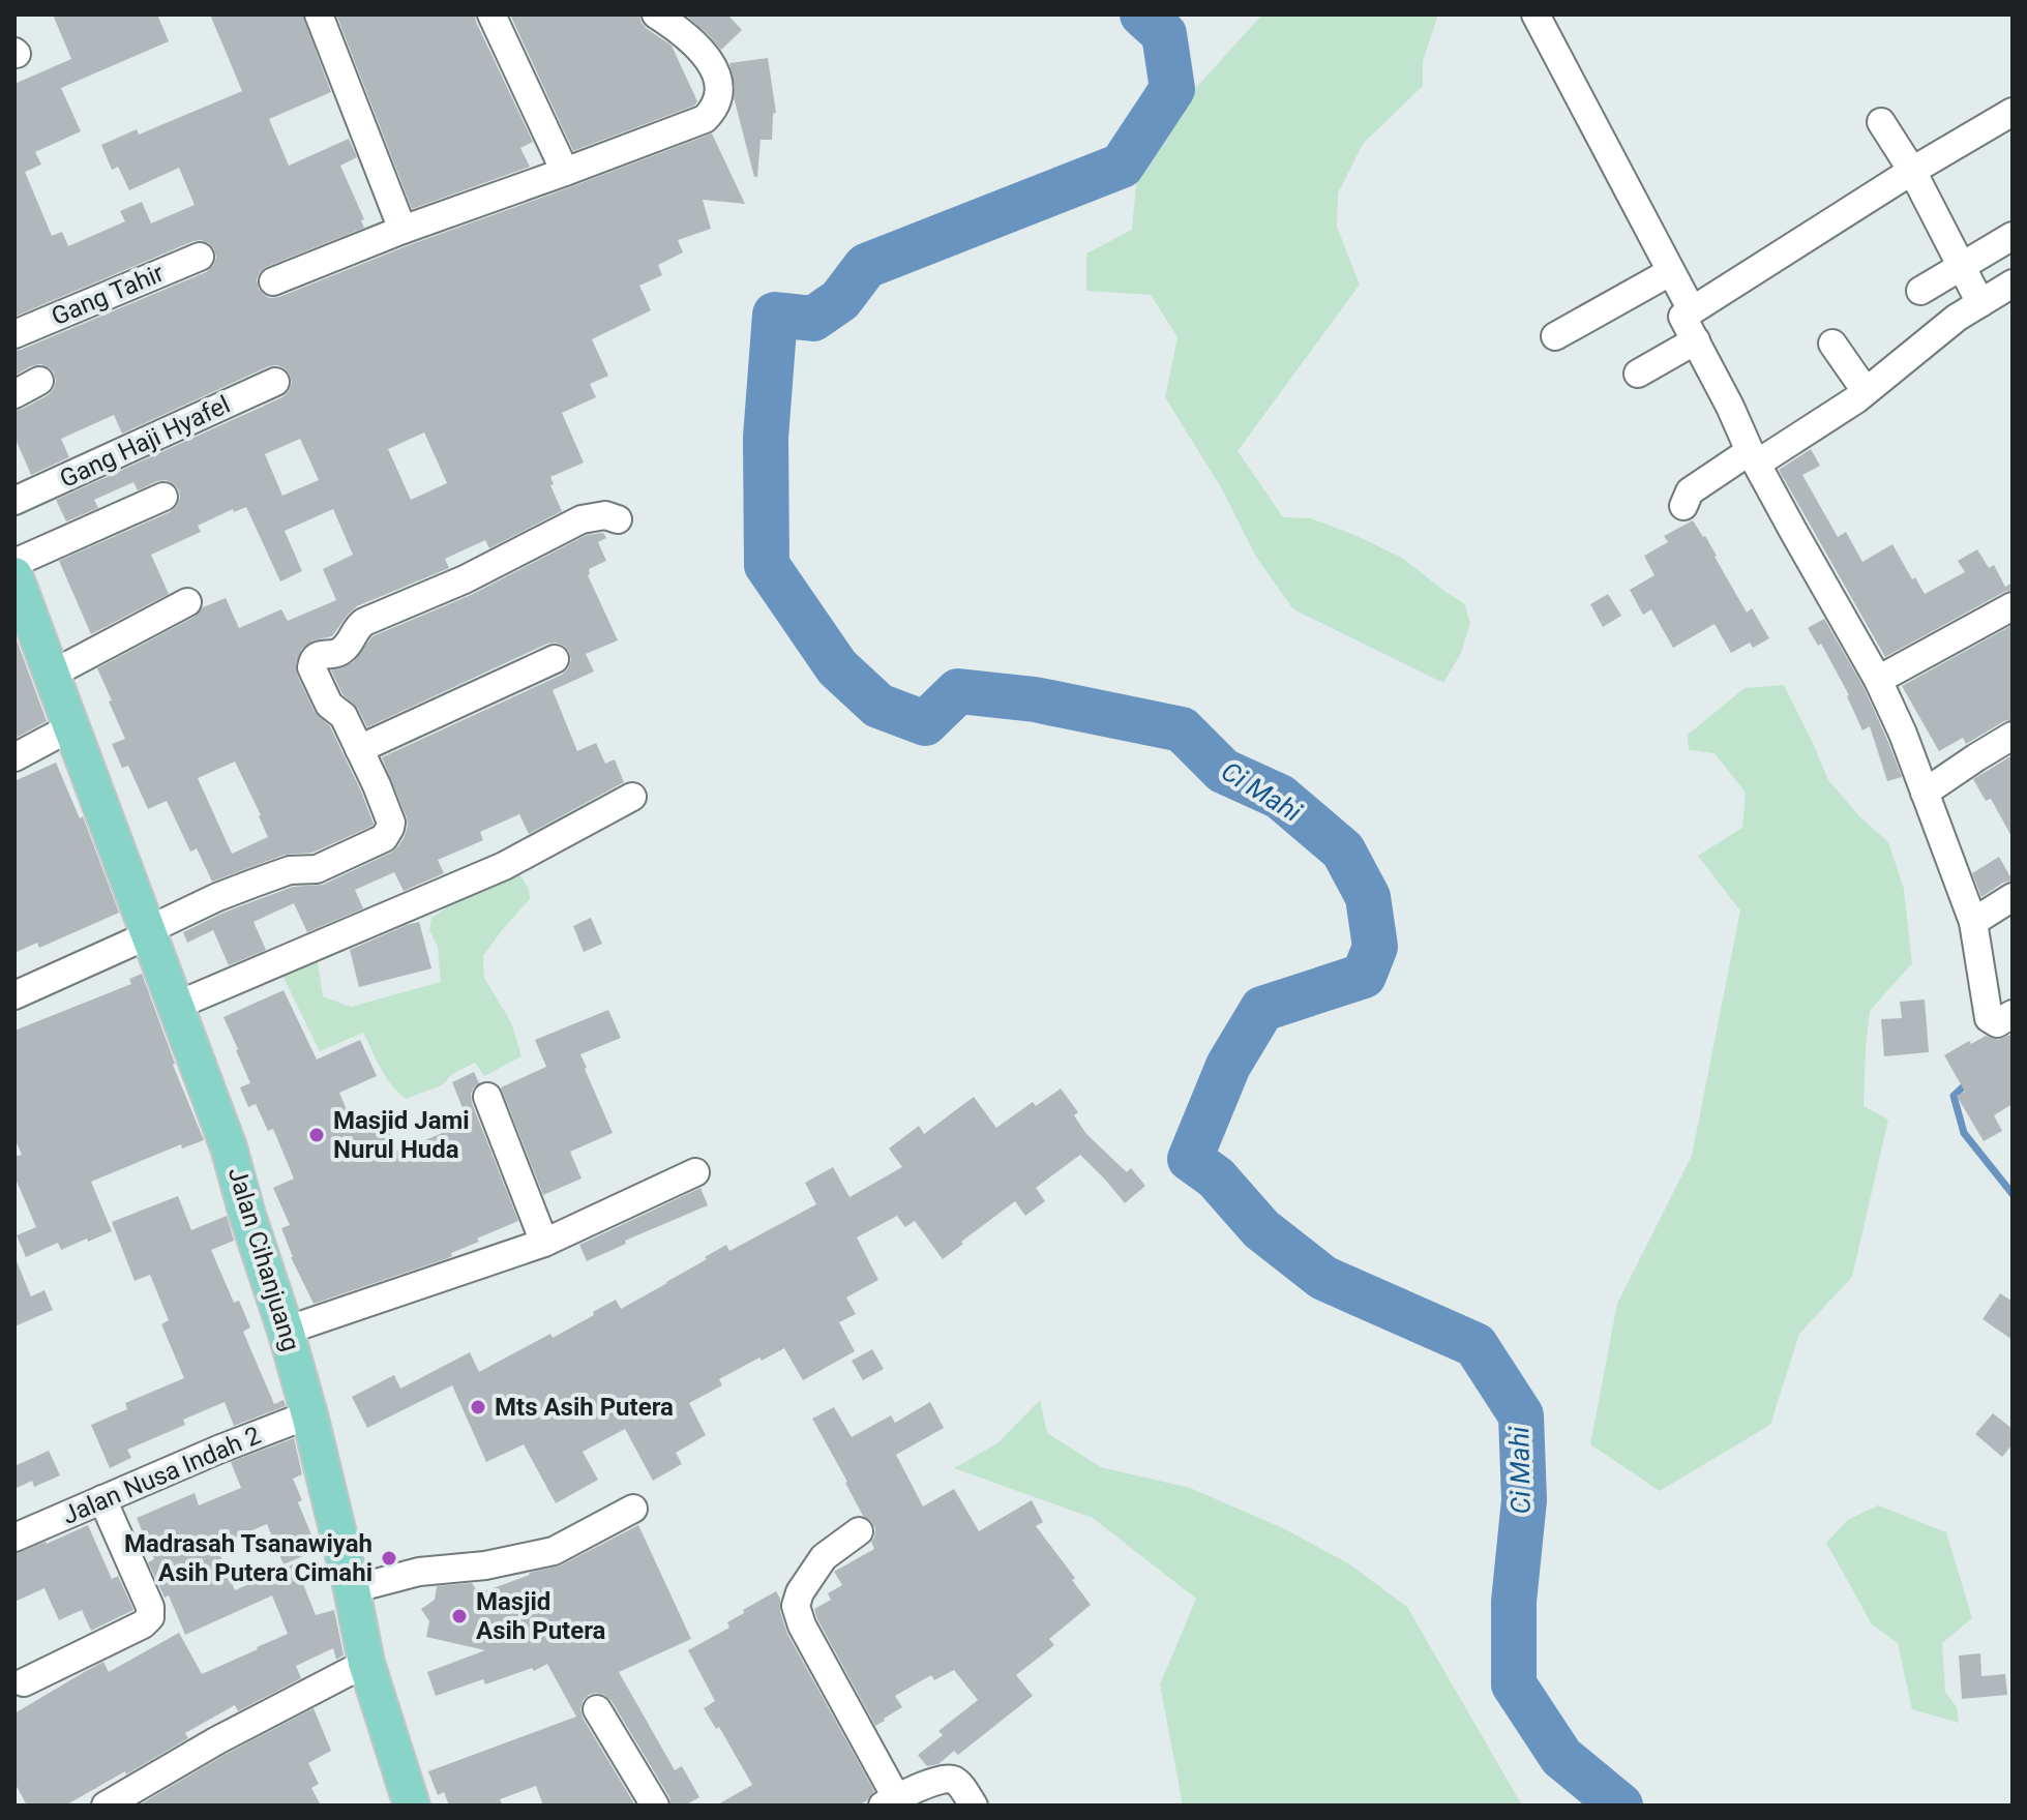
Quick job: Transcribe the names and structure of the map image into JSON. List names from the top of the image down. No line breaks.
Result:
{"streets":{"main road":["Jalan Cihanjuang"],"street":["Gang Tahir","Gang Haji Hyafel","Jalan Nusa Indah 2"]},"crossings":[["Jalan Cihanjuang","Jalan Nusa Indah 2"]],"water":["Ci Mahi"],"places":["Masjid Jami Nurul Huda","Mts Asih Putera","Madrasah Tsanawiyah Asih Putera Cimahi","Masjid Asih Putera"]}
